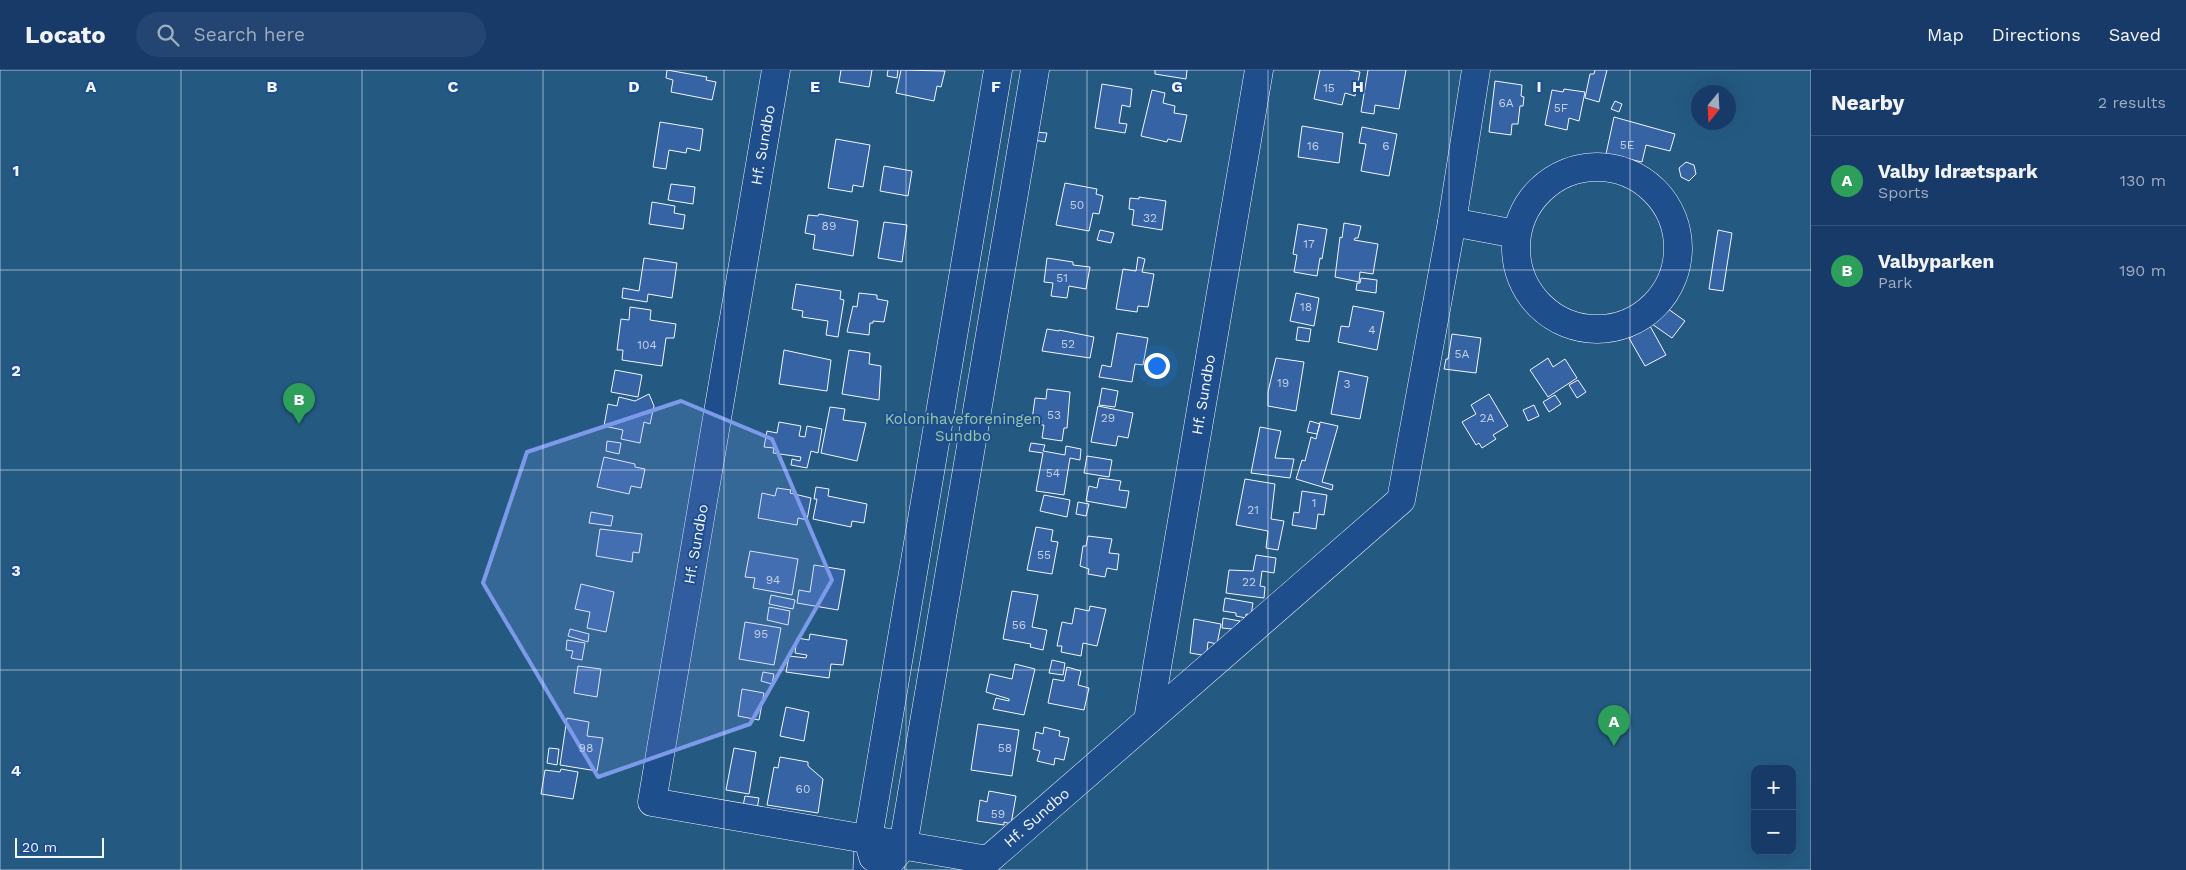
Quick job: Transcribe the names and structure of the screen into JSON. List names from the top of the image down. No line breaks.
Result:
{"streets":{"lane":["Hf. Sundbo"]},"parks":["Kolonihaveforeningen Sundbo"],"house_numbers":["15","6A","5F","5E","16","6","50","32","89","17","51","18","4","52","104","5A","19","3","53","29","2A","54","1","21","55","94","22","56","95","98","58","60","59"],"scale_bar":"20 m","north":"bottom","page":{"header":"Locato","search":"Search here","nav":["Map","Directions","Saved"],"heading":["Nearby","2 results"],"list":[{"mark":"A","name":"Valby Idrætspark","note":"Sports","value":"130 m"},{"mark":"B","name":"Valbyparken","note":"Park","value":"190 m"}],"pins":["B","A"],"map_buttons":["+","−"],"scale":"20 m"},"grid":{"columns":["A","B","C","D","E","F","G","H","I"],"rows":["1","2","3","4"]}}
